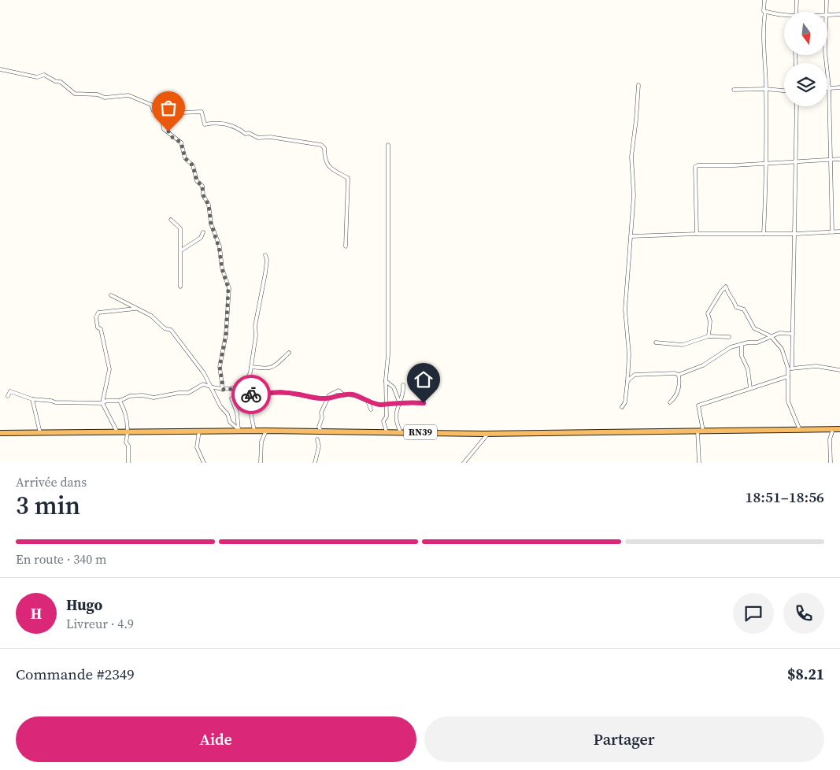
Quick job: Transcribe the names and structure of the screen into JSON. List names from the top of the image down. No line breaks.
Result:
{"streets":{"highway":["RN39"]},"north":"bottom","page":{"heading":["3 min","Arrivée dans","18:51–18:56"],"panel":["Hugo","Livreur · 4.9","Commande #2349","$8.21"],"bar":"En route · 340 m","round":"H","buttons":["Aide","Partager"]}}
